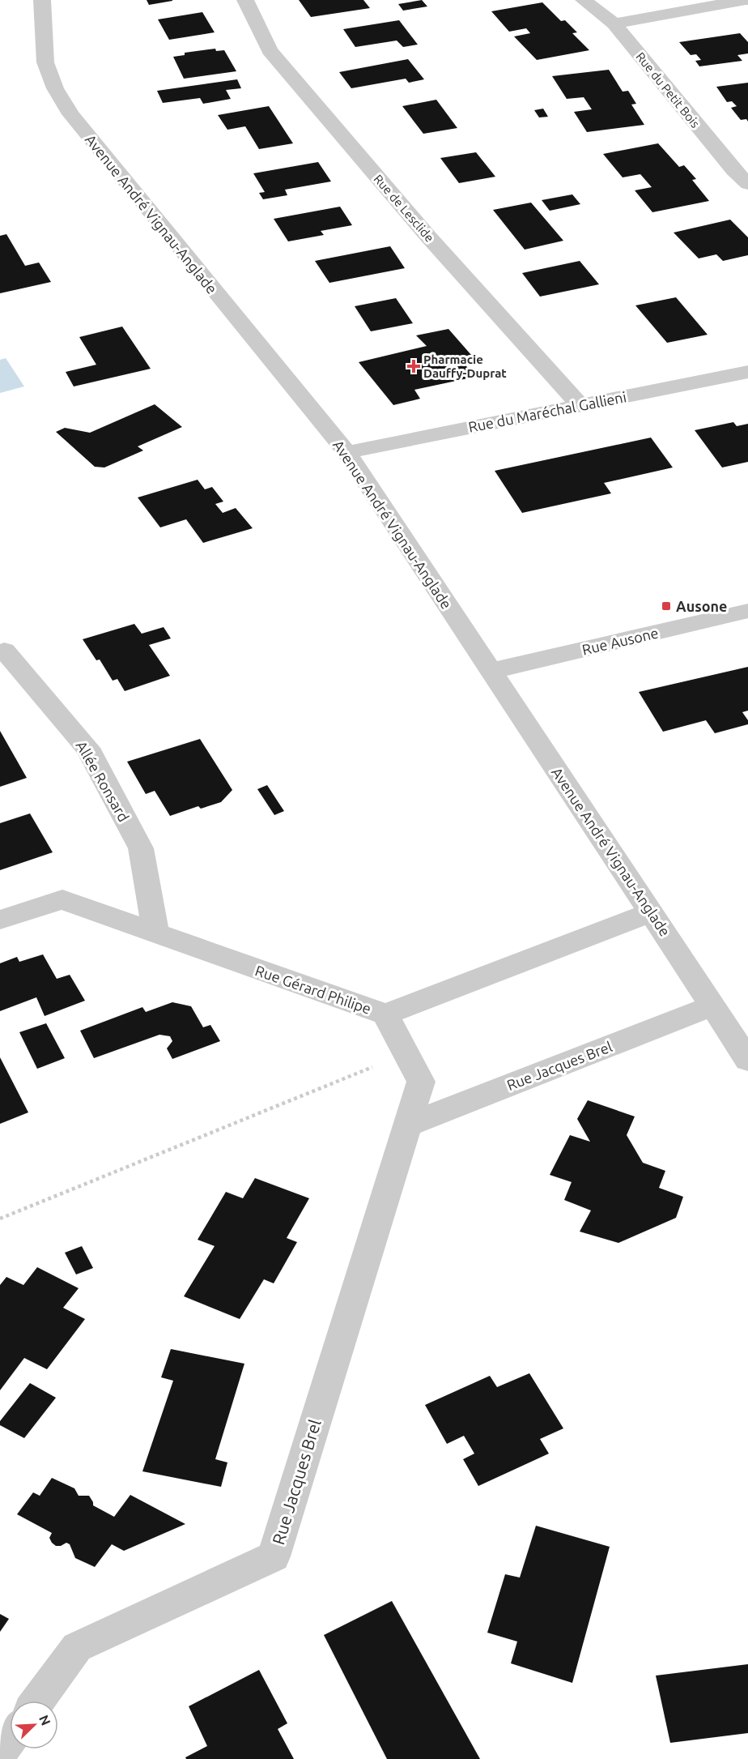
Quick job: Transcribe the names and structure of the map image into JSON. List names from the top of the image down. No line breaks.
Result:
{"streets":{"street":["Rue du Petit Bois","Rue de Lesclide","Avenue André Vignau-Anglade","Rue du Maréchal Gallieni","Rue Ausone","Allée Ronsard","Rue Gérard Philipe","Rue Jacques Brel"]},"crossings":[["Rue de Lesclide","Rue du Maréchal Gallieni"],["Avenue André Vignau-Anglade","Rue du Maréchal Gallieni"],["Avenue André Vignau-Anglade","Rue Ausone"],["Avenue André Vignau-Anglade","Rue Gérard Philipe"],["Avenue André Vignau-Anglade","Rue Jacques Brel"],["Allée Ronsard","Rue Gérard Philipe"],["Rue Gérard Philipe","Rue Jacques Brel"]],"places":{"health":["Pharmacie Dauffy-Duprat"],"transit":["Ausone"]},"north":"top right"}
